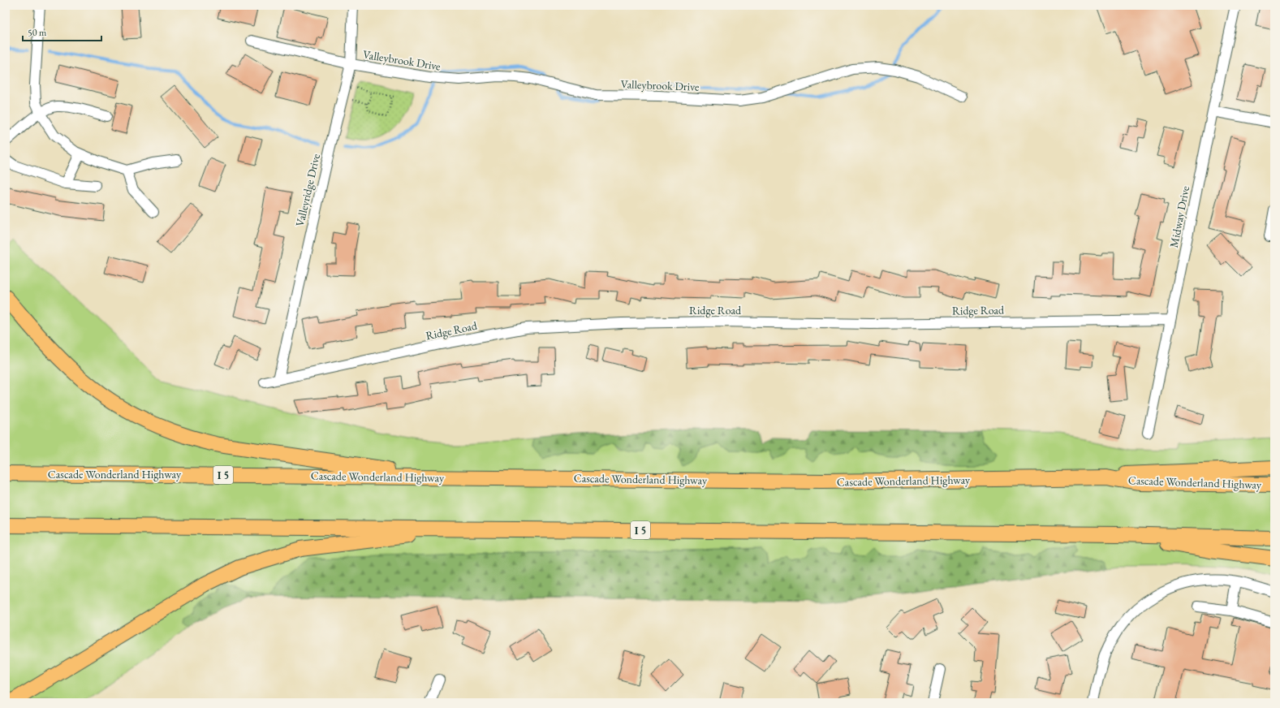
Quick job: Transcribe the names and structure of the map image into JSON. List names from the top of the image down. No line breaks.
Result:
{"streets":{"highway":["Cascade Wonderland Highway","I 5"],"street":["Valleybrook Drive","Valleyridge Drive","Midway Drive","Ridge Road"]},"crossings":[["Valleybrook Drive","Valleyridge Drive"],["Valleyridge Drive","Ridge Road"],["Midway Drive","Ridge Road"]],"scale_bar":"50 m"}
